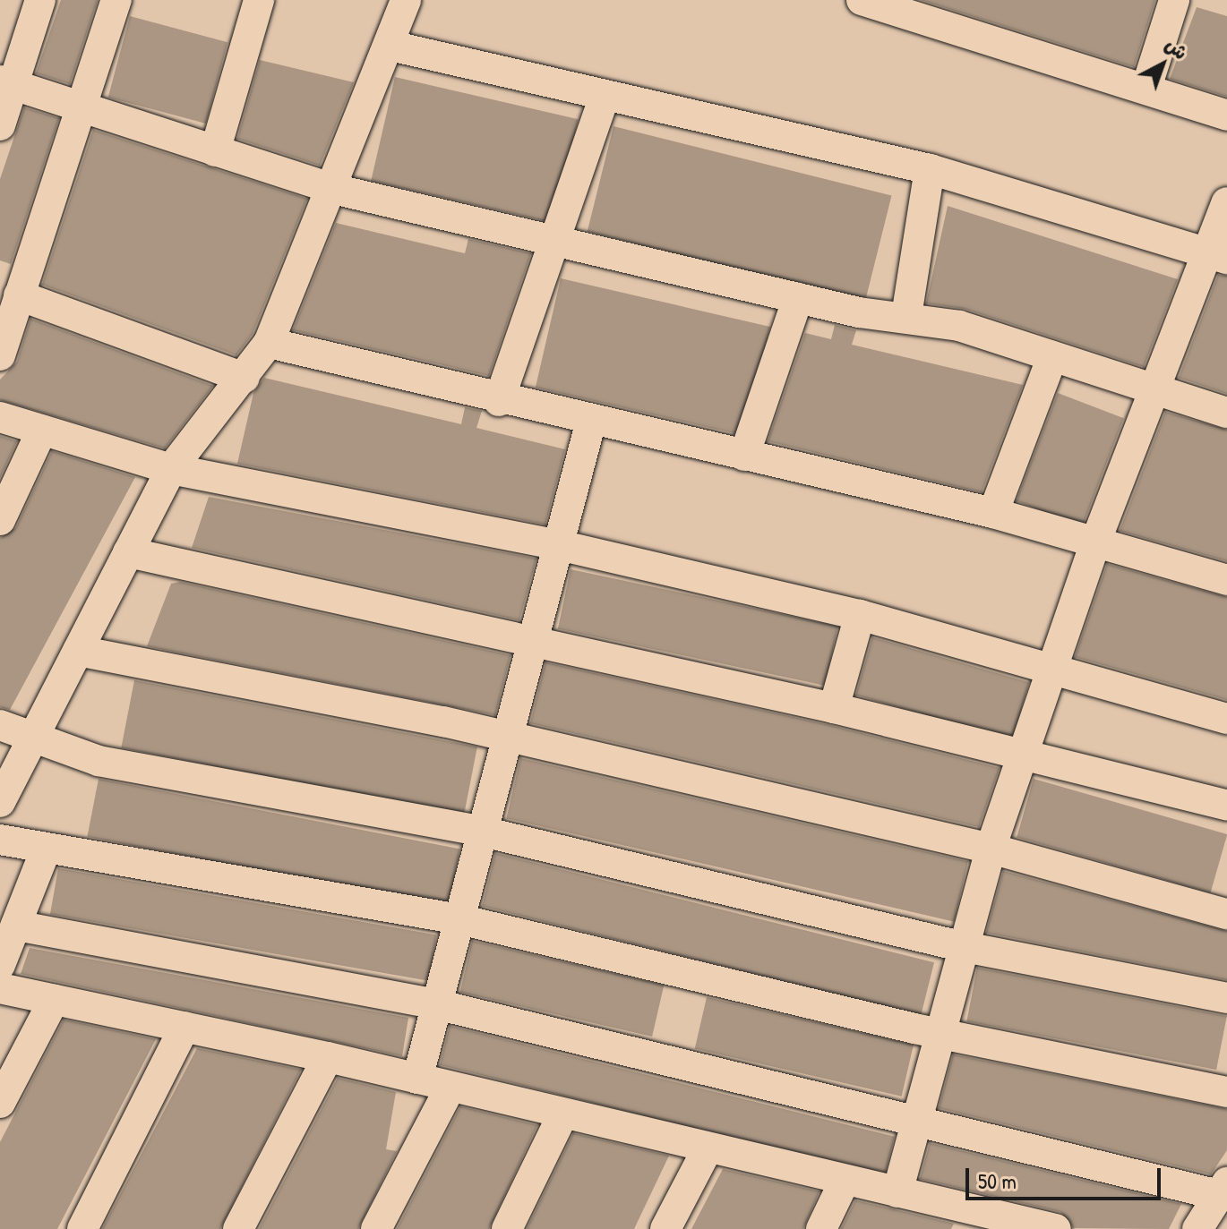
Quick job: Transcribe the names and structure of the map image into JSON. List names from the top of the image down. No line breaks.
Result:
{"scale_bar":"50 m","north":"top right"}
